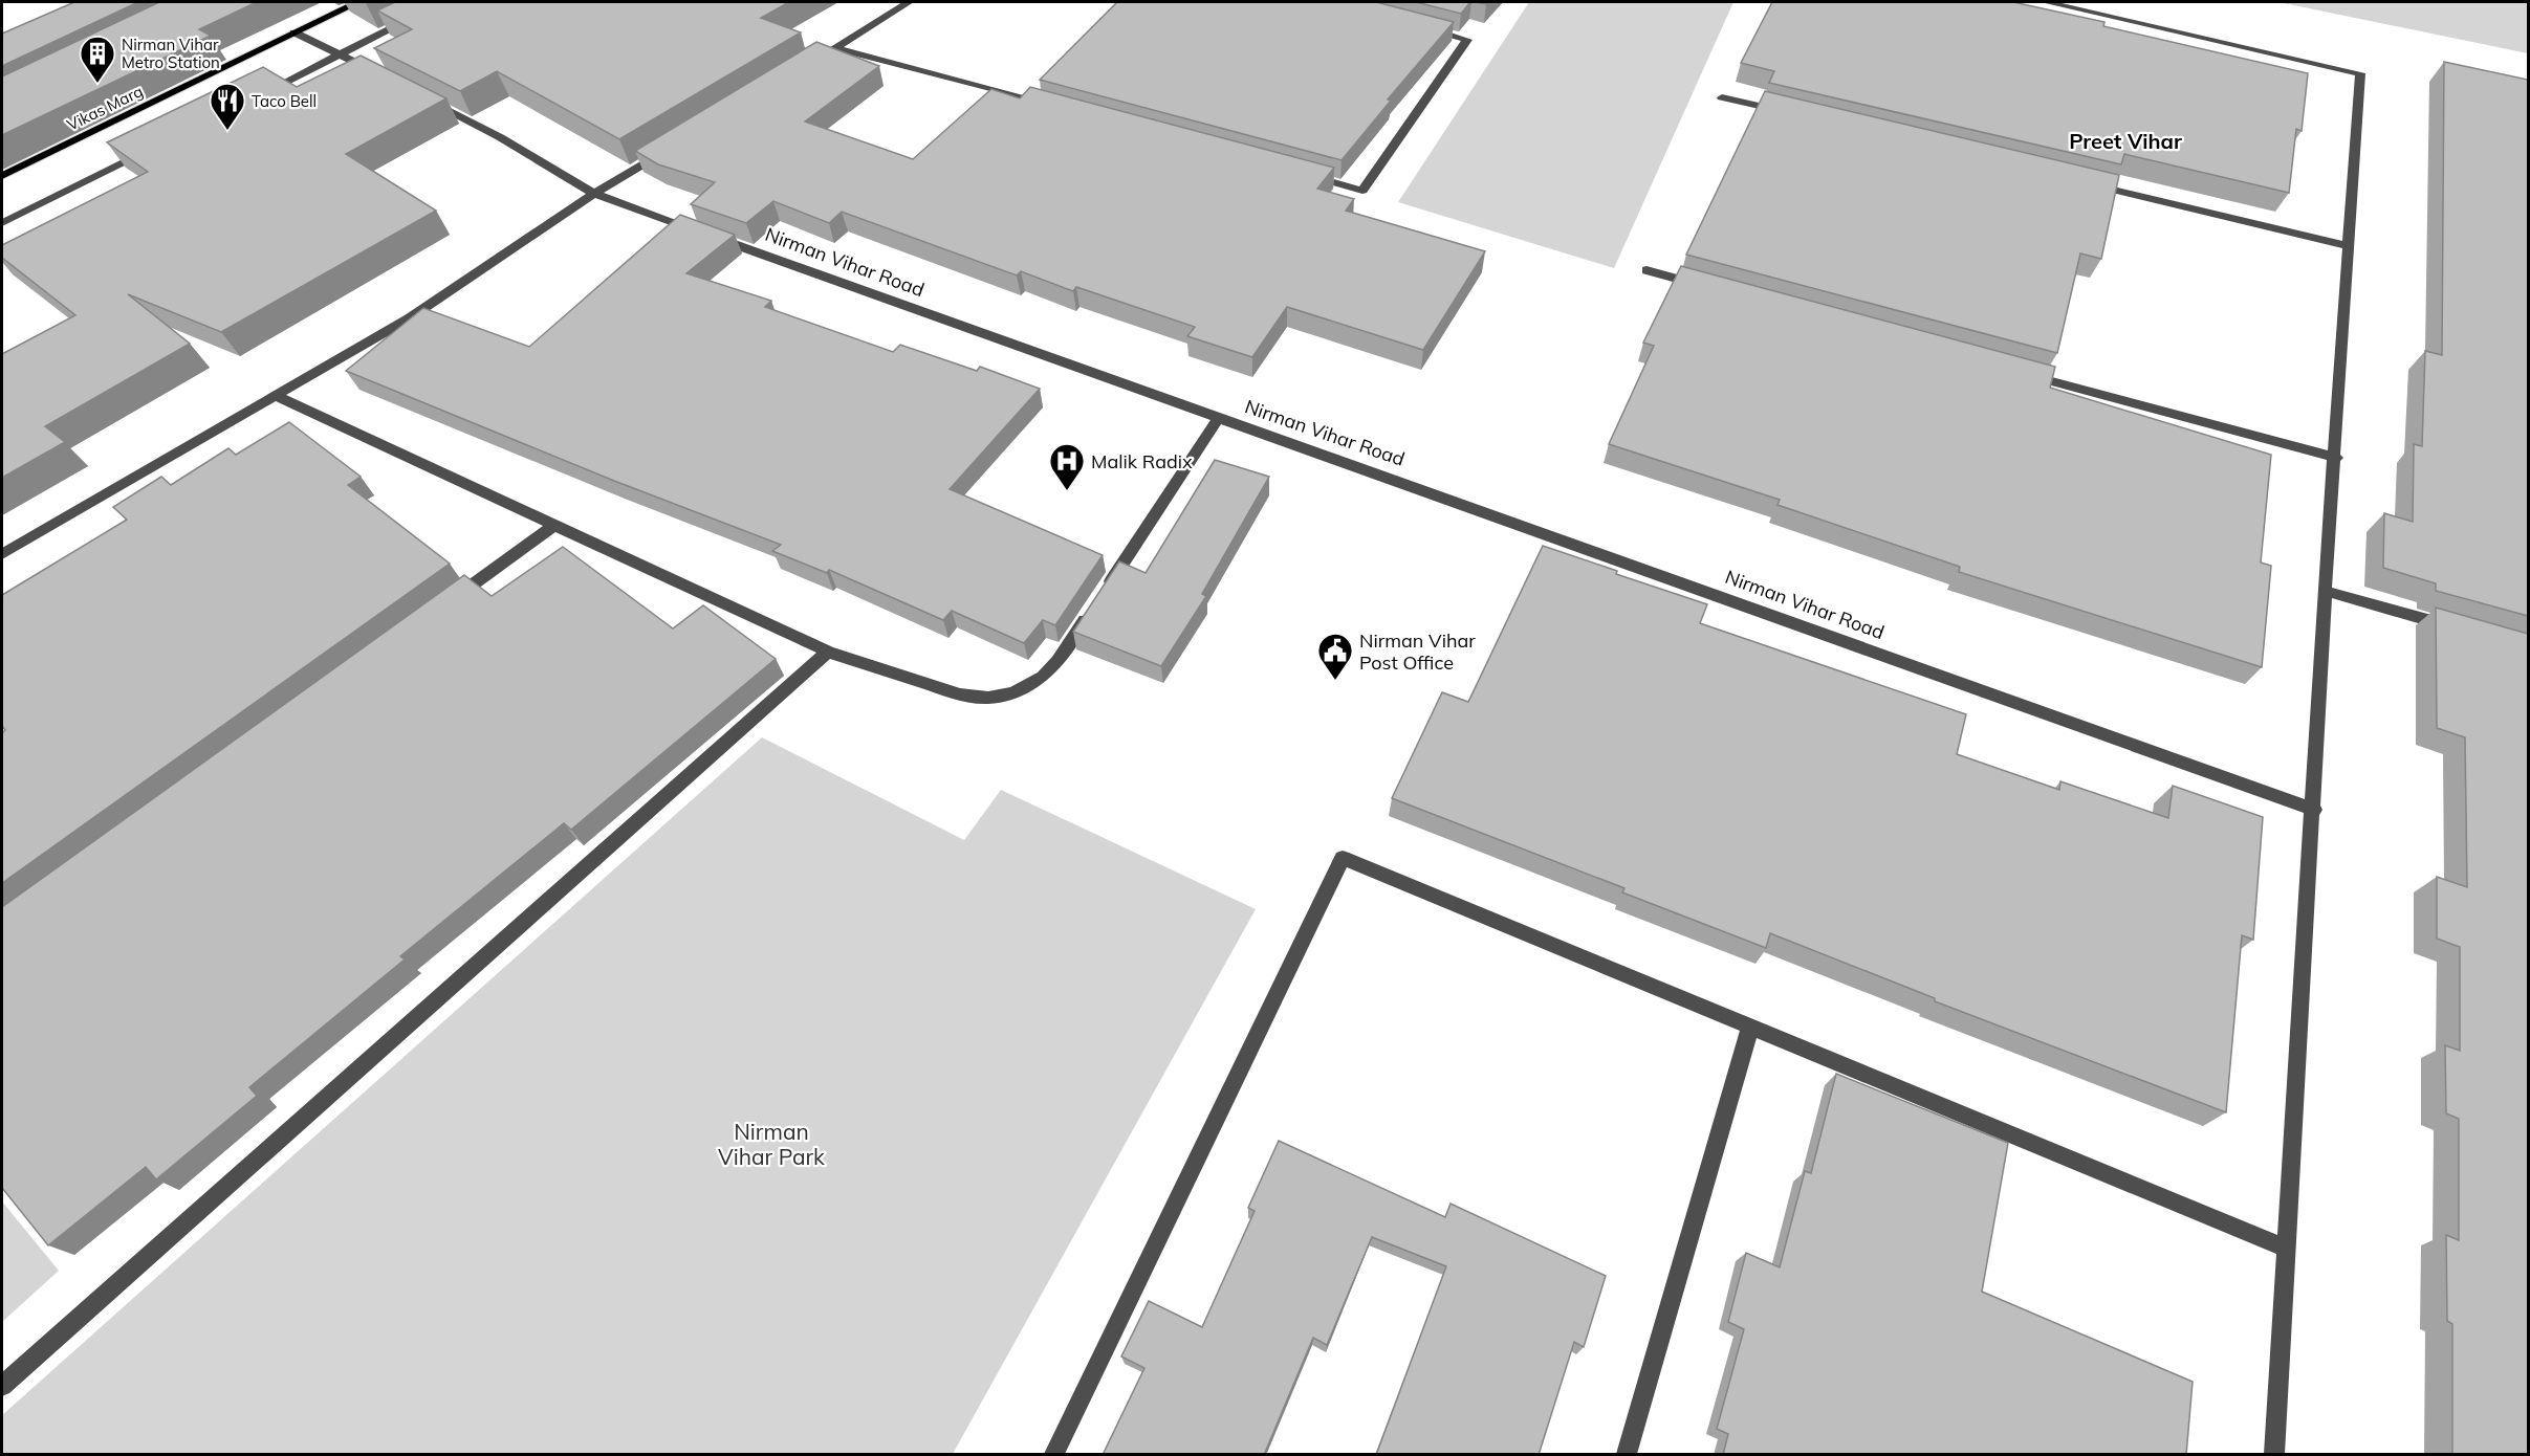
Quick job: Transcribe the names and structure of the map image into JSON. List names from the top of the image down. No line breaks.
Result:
{"streets":{"main road":["Vikas Marg"],"street":["Nirman Vihar Road"]},"districts":["Preet Vihar"],"parks":["Nirman Vihar Park"],"places":{"building":["Nirman Vihar Metro Station"],"restaurant":["Taco Bell"],"hospital":["Malik Radix"],"public building":["Nirman Vihar Post Office"]}}
